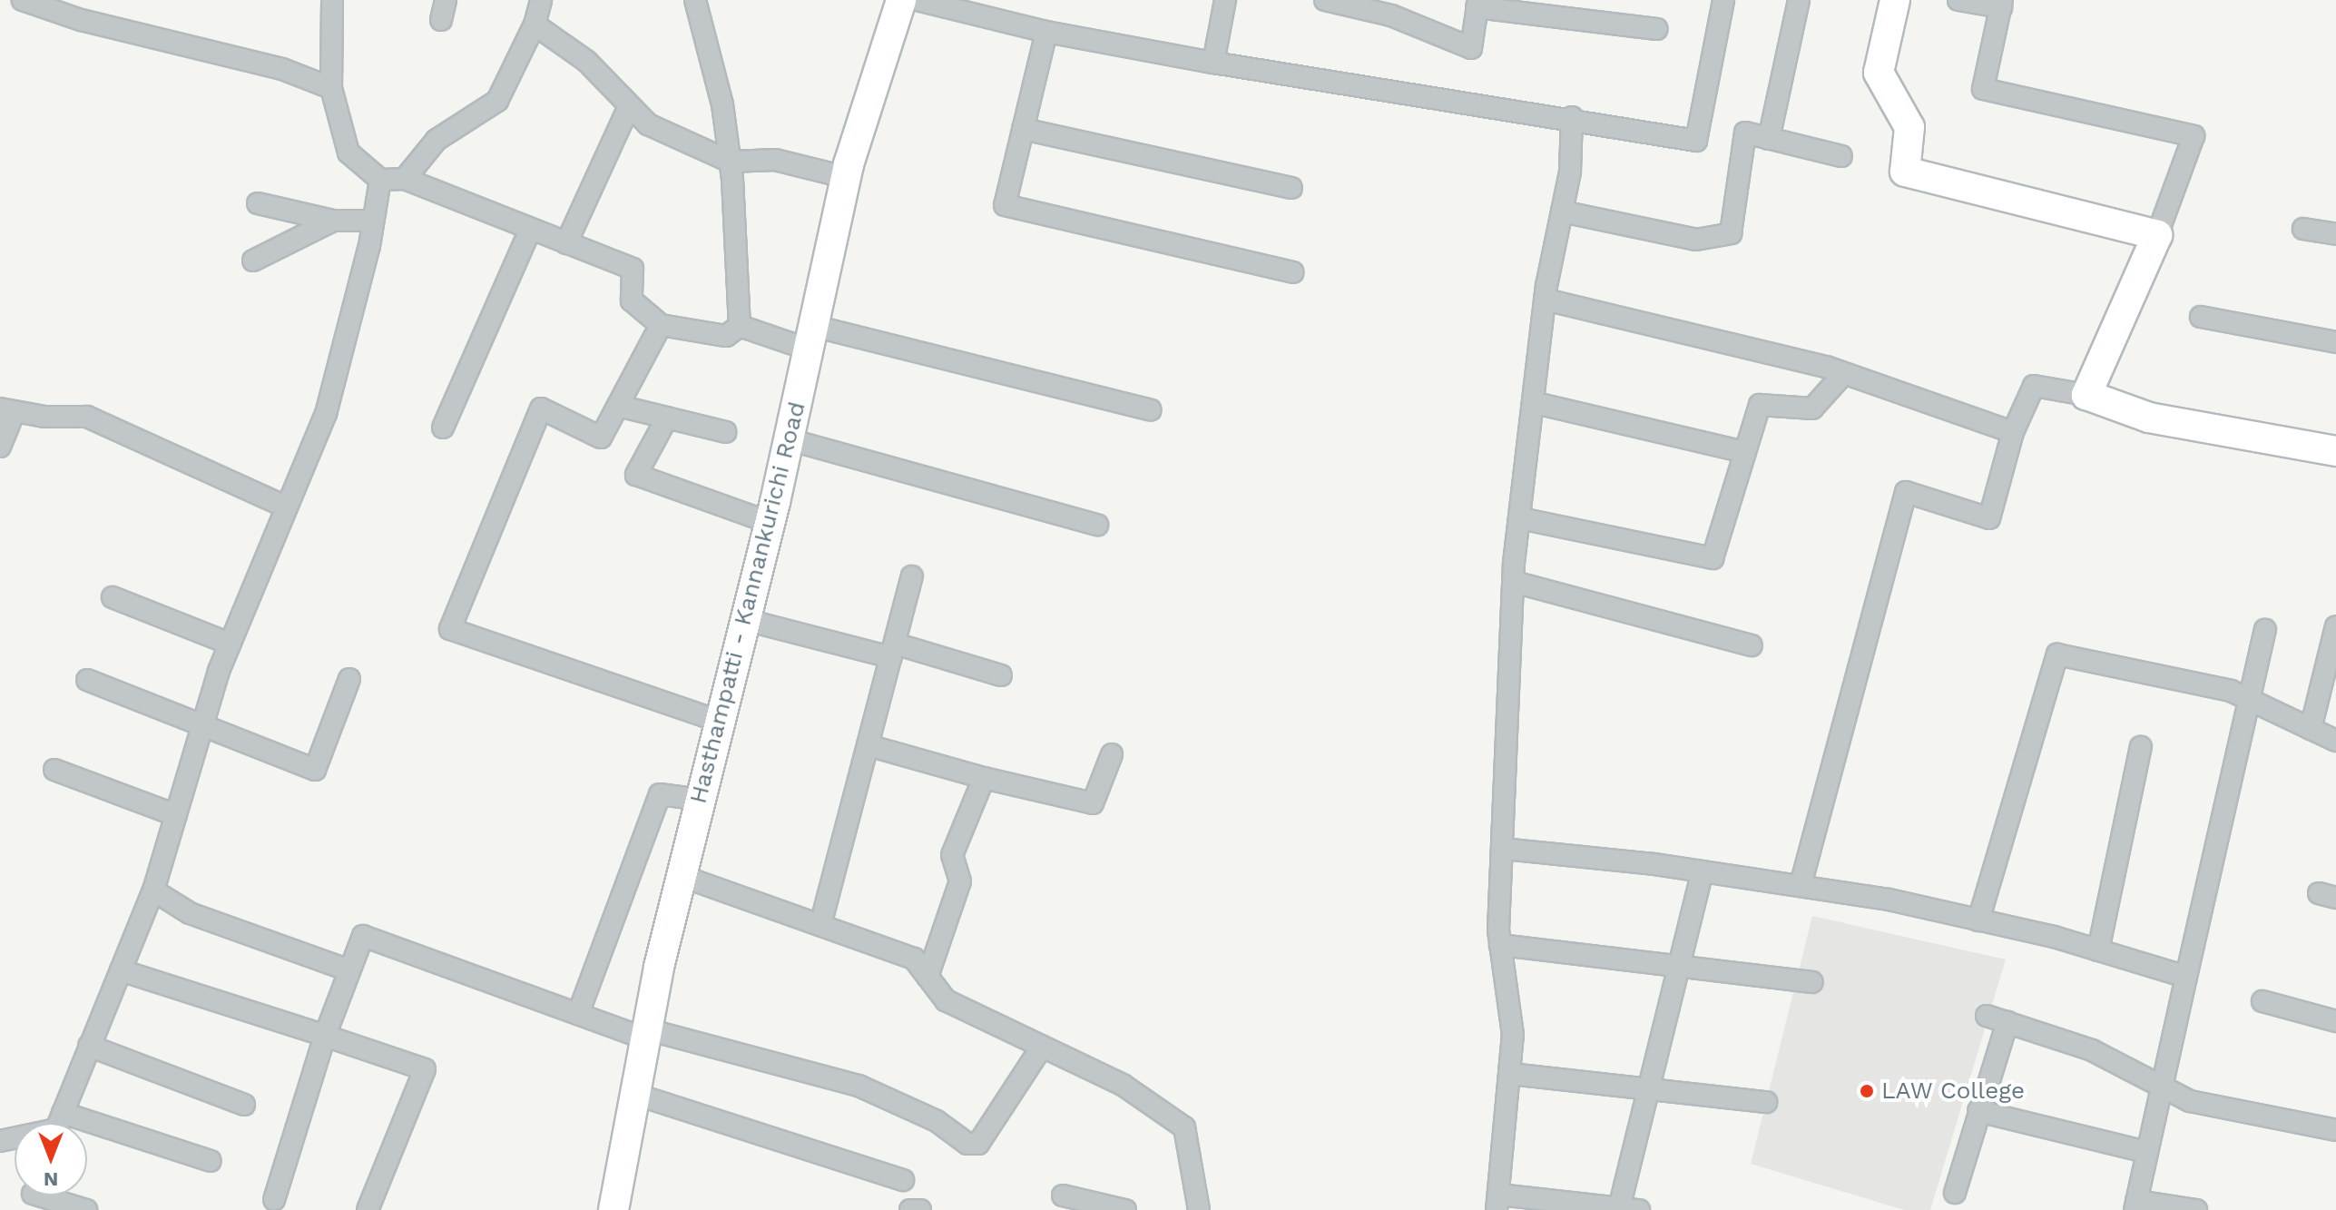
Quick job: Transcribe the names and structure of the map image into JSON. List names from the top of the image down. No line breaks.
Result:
{"streets":{"main road":["Hasthampatti - Kannankurichi Road"]},"places":["LAW College"],"north":"bottom"}
